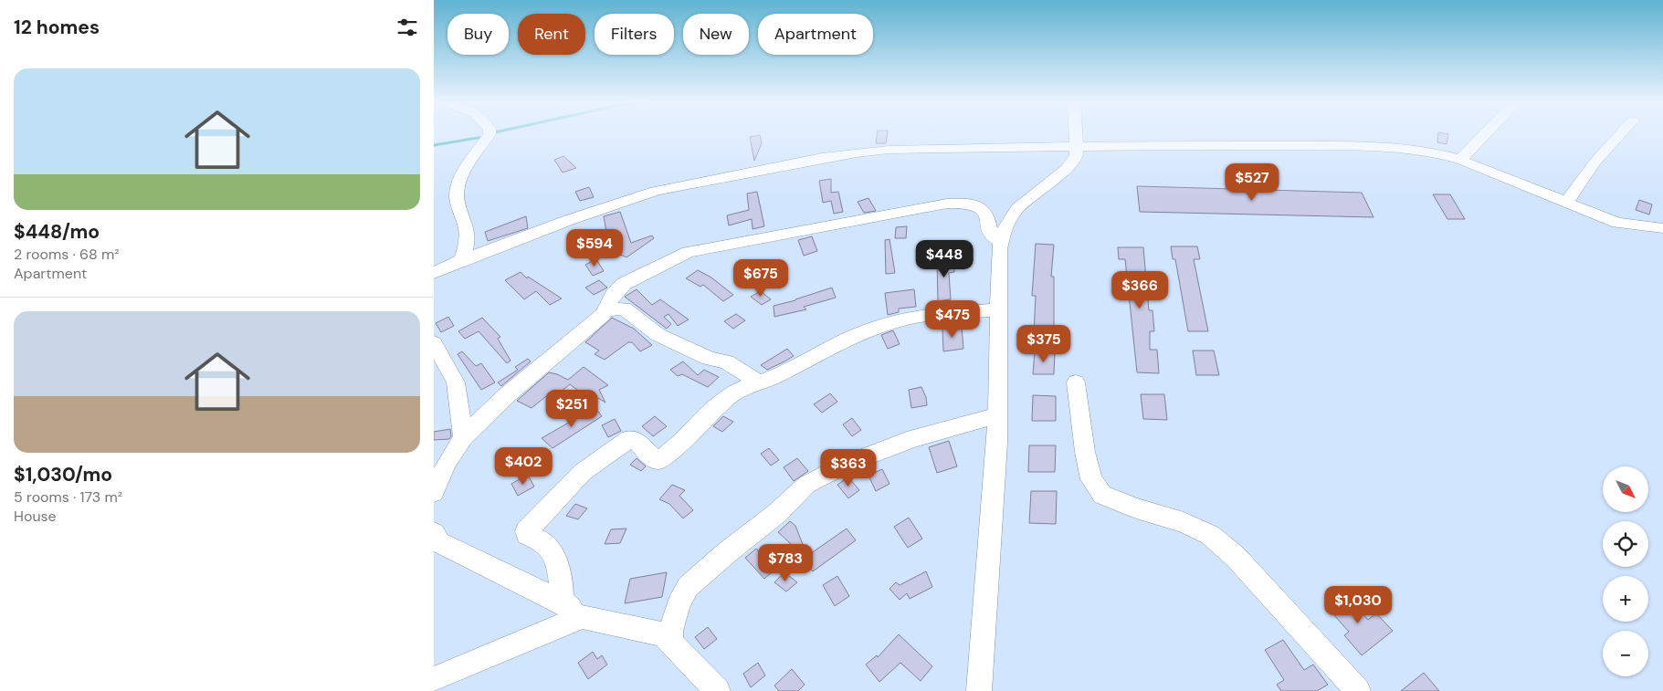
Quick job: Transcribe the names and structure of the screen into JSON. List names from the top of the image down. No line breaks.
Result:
{"north":"bottom right","page":{"heading":"12 homes","chip":["Buy","Rent","Filters","New","Apartment"],"list":[{"name":"$448/mo","note":"2 rooms · 68 m² · Apartment"},{"name":"$1,030/mo","note":"5 rooms · 173 m² · House"}],"price":["$527","$594","$448","$675","$366","$475","$375","$251","$402","$363","$783","$1,030"],"map_buttons":["+","−"]}}
